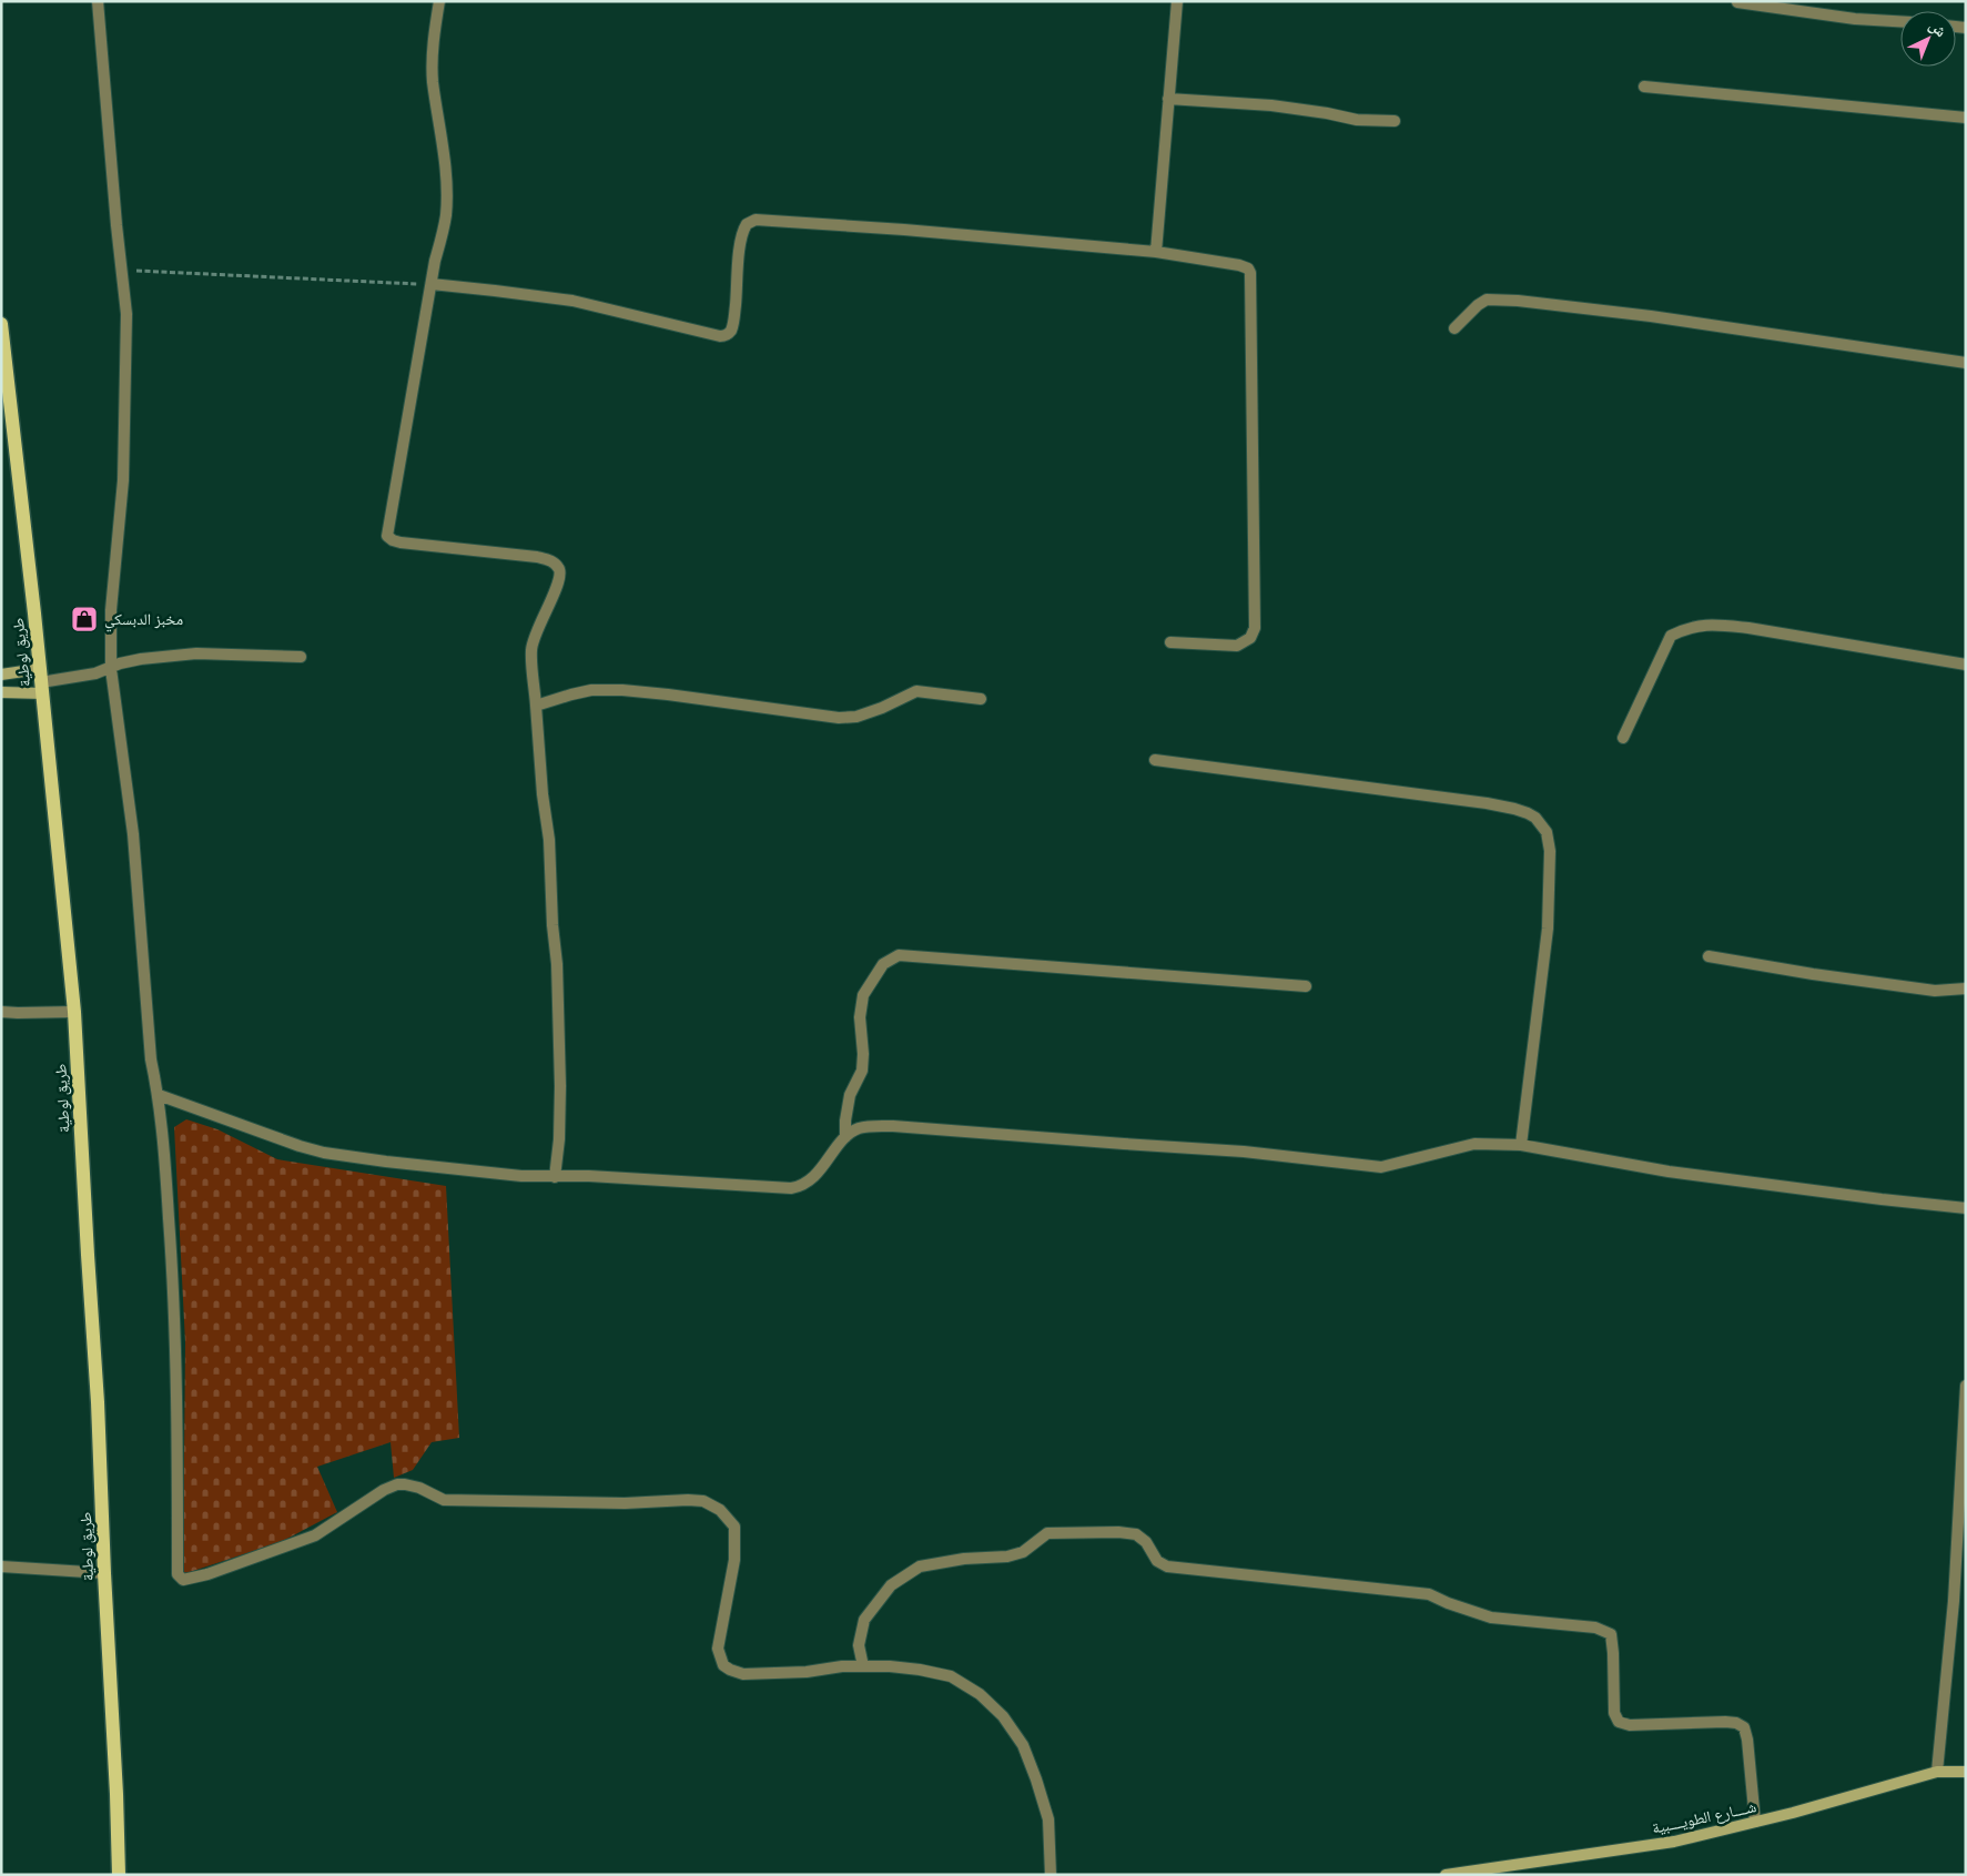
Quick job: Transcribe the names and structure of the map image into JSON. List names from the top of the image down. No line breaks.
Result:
{"streets":{"main road":["طريق لوطية"],"street":["شــــارع الطويــــبية"]},"places":{"shop":["مخبز الدبسكي"]},"north":"top right"}
